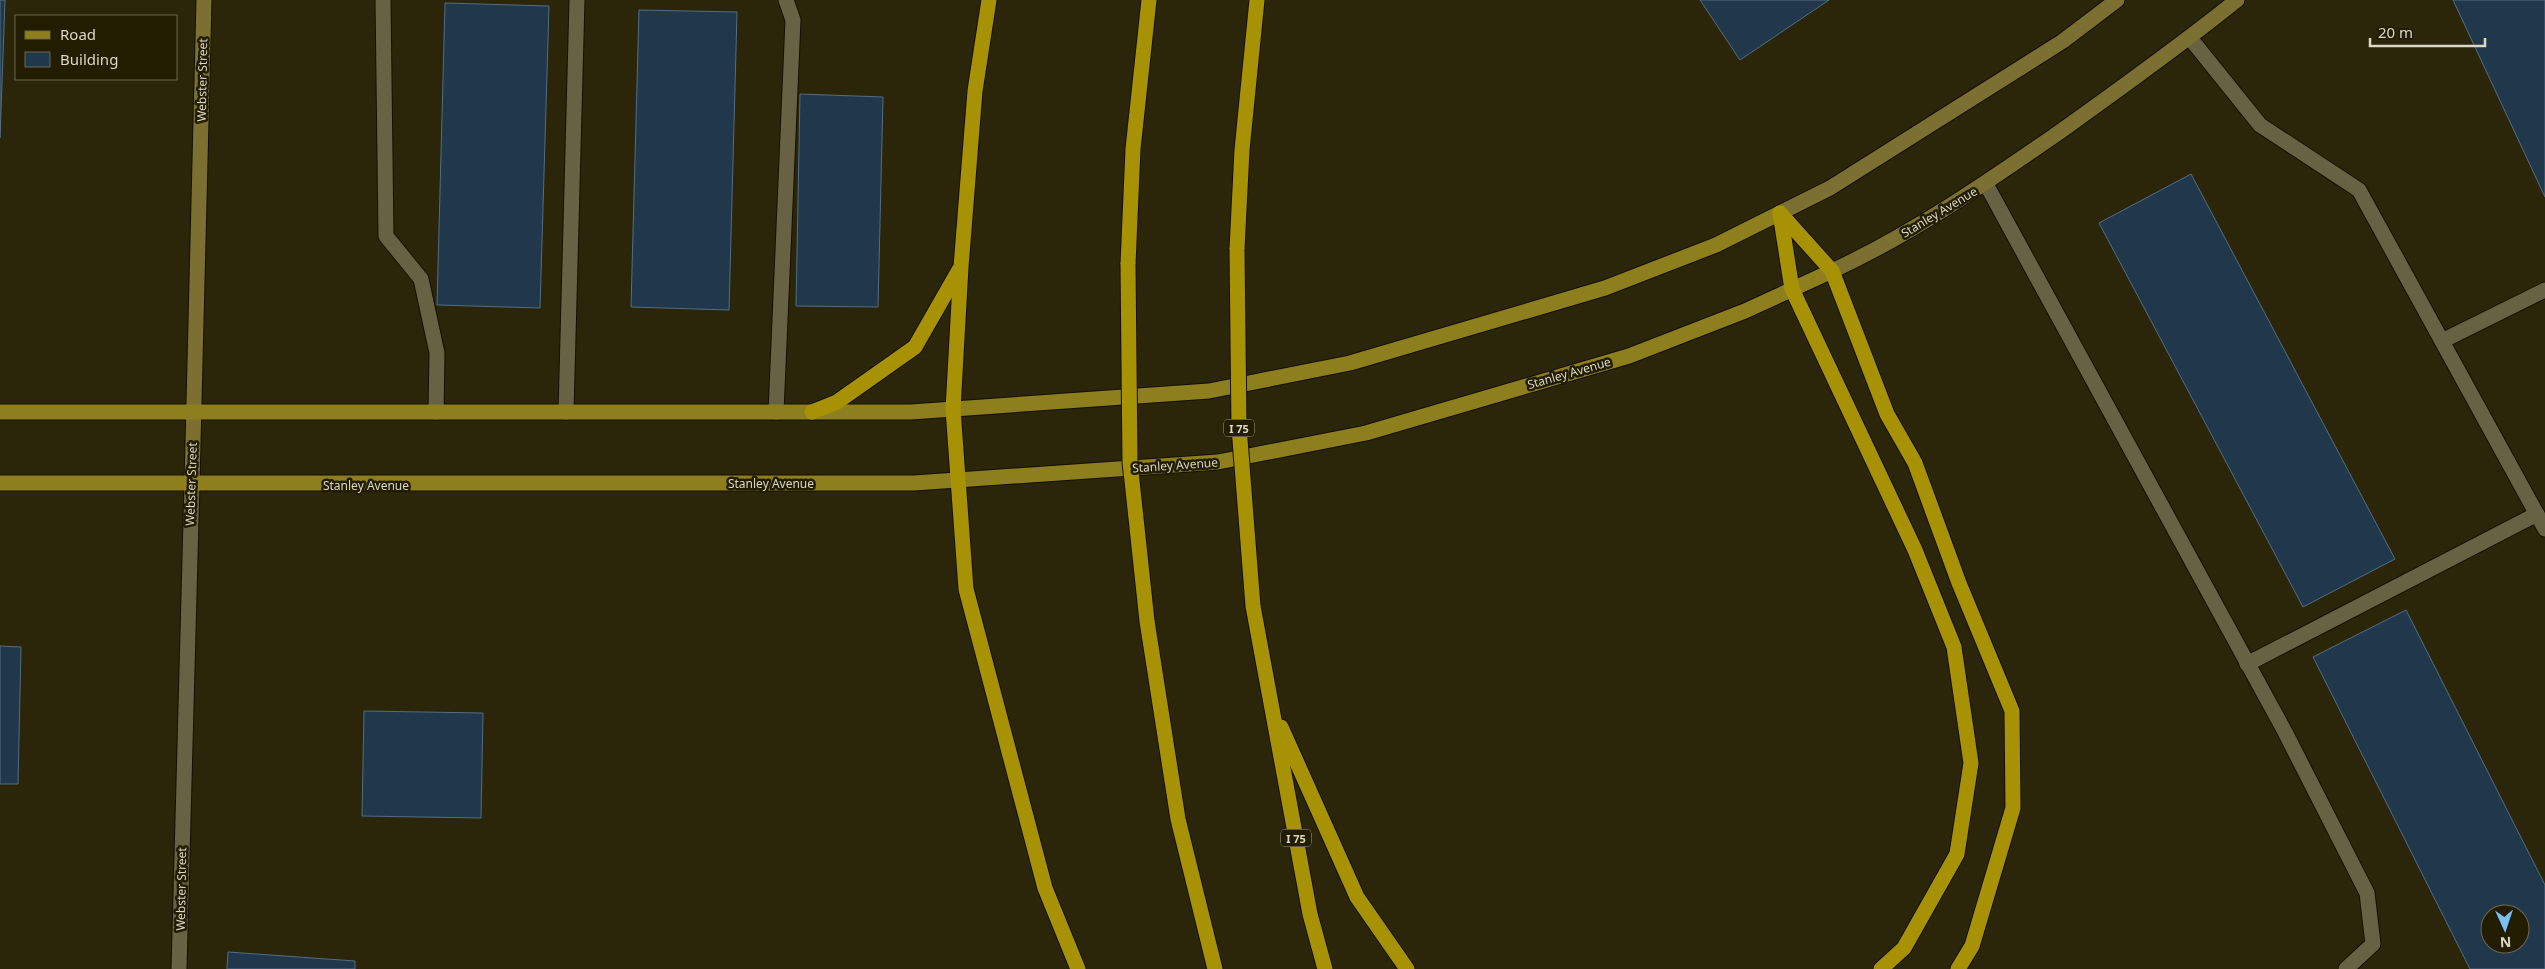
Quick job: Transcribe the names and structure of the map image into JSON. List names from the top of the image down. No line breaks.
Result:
{"streets":{"highway":["I 75"],"main road":["Webster Street","Stanley Avenue"]},"crossings":[["Webster Street","Stanley Avenue"]],"legend":["Road","Building"],"scale_bar":"20 m","north":"bottom"}
